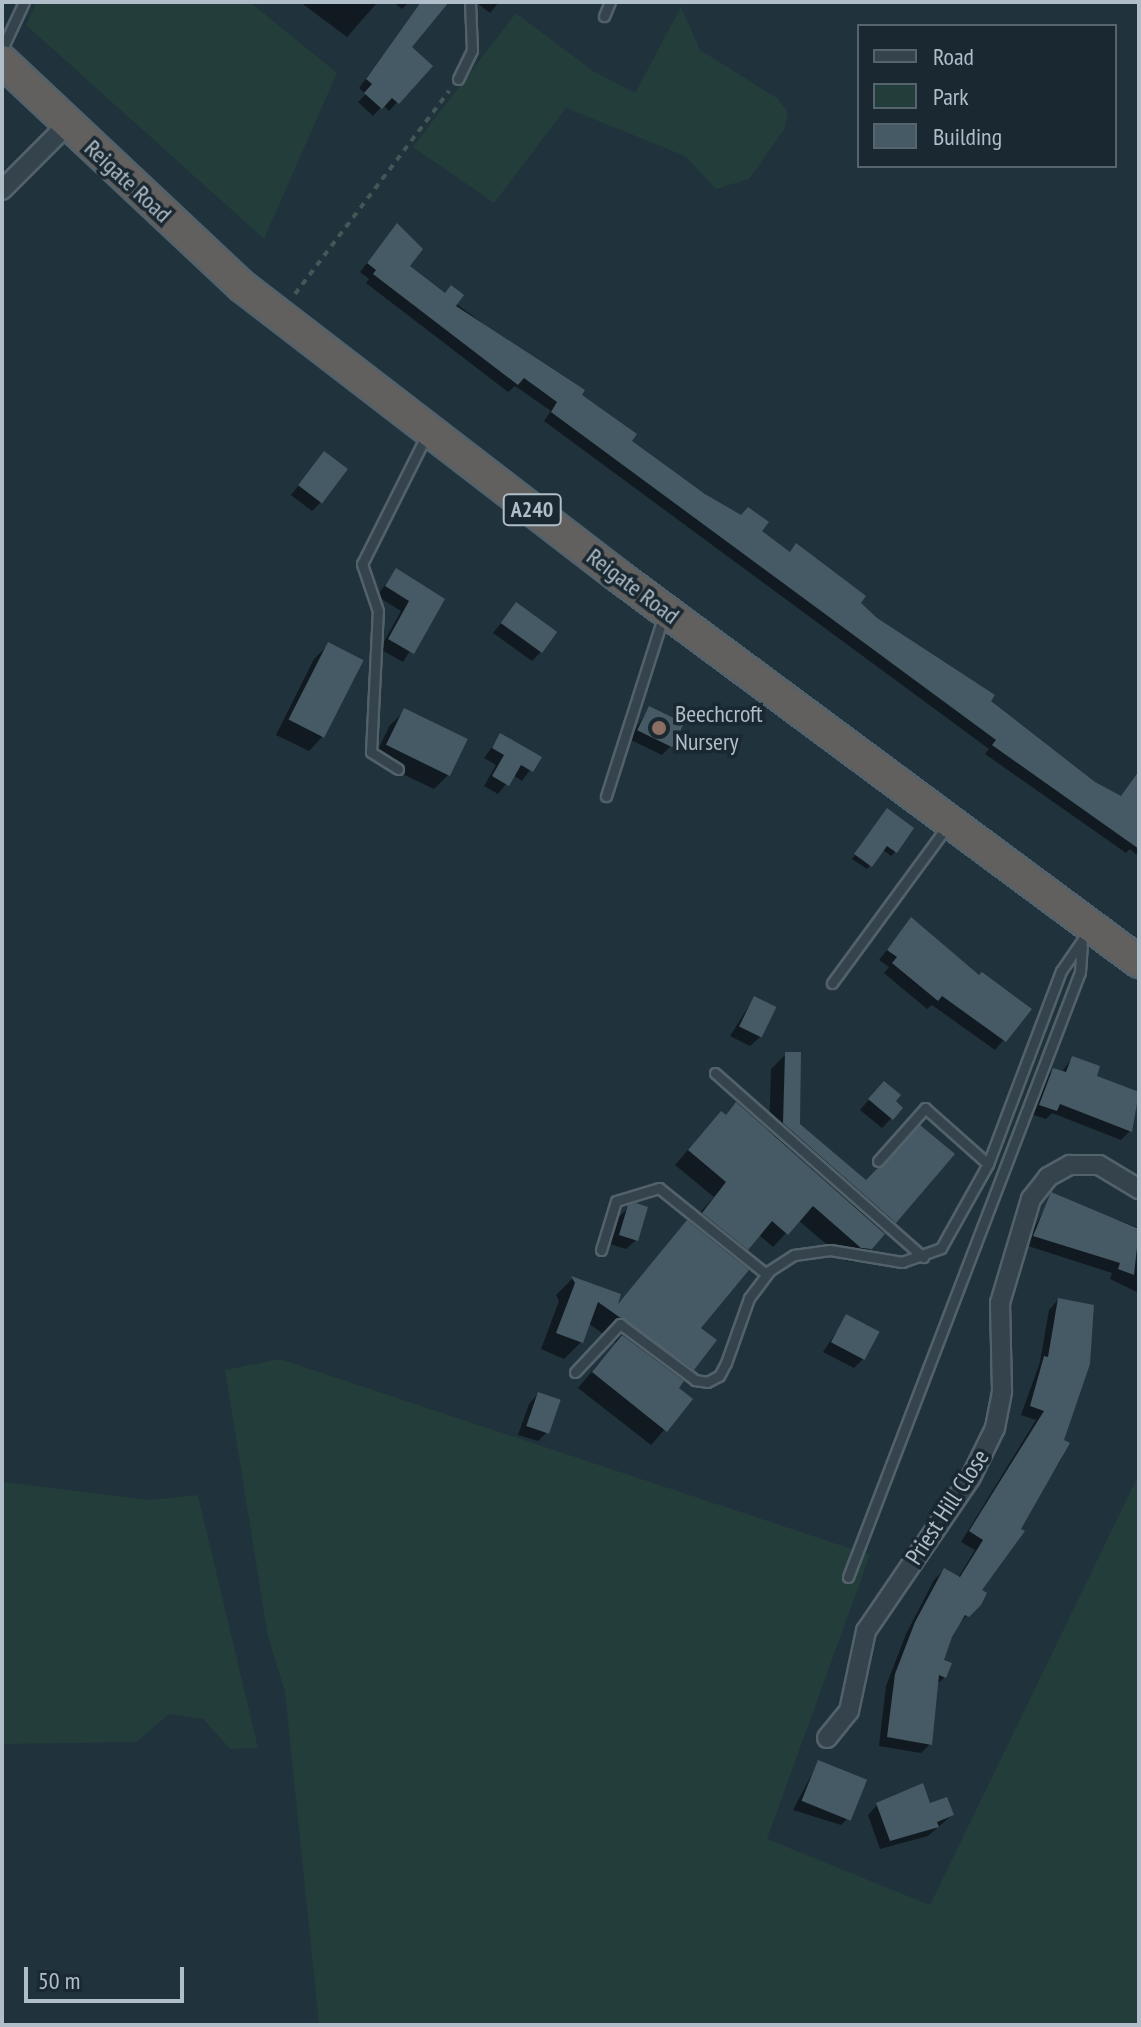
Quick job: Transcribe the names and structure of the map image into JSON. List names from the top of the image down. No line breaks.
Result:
{"streets":{"highway":["Reigate Road","A240"],"street":["Priest Hill Close"]},"places":["Beechcroft Nursery"],"legend":["Road","Park","Building"],"scale_bar":"50 m"}
